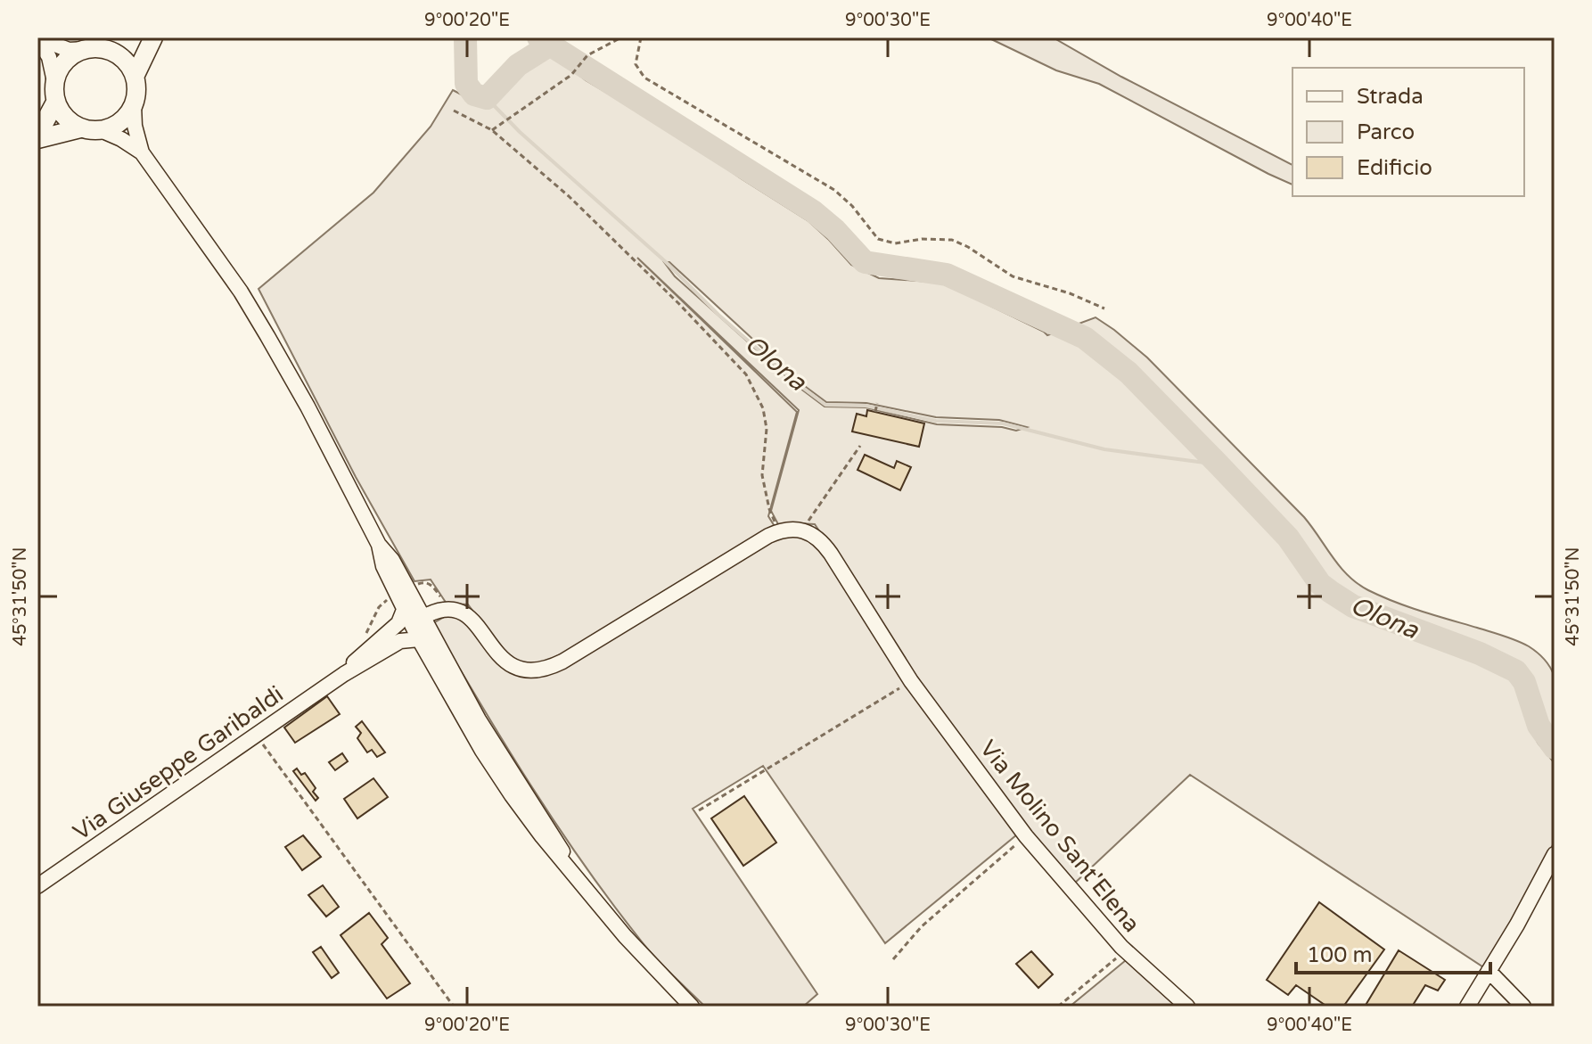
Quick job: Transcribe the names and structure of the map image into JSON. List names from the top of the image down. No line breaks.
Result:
{"streets":{"street":["Via Giuseppe Garibaldi","Via Molino Sant'Elena"]},"water":["Olona"],"legend":["Strada","Parco","Edificio"],"scale_bar":"100 m","coordinates":["9°00'20\"E","9°00'30\"E","9°00'40\"E","45°31'50\"N"]}
